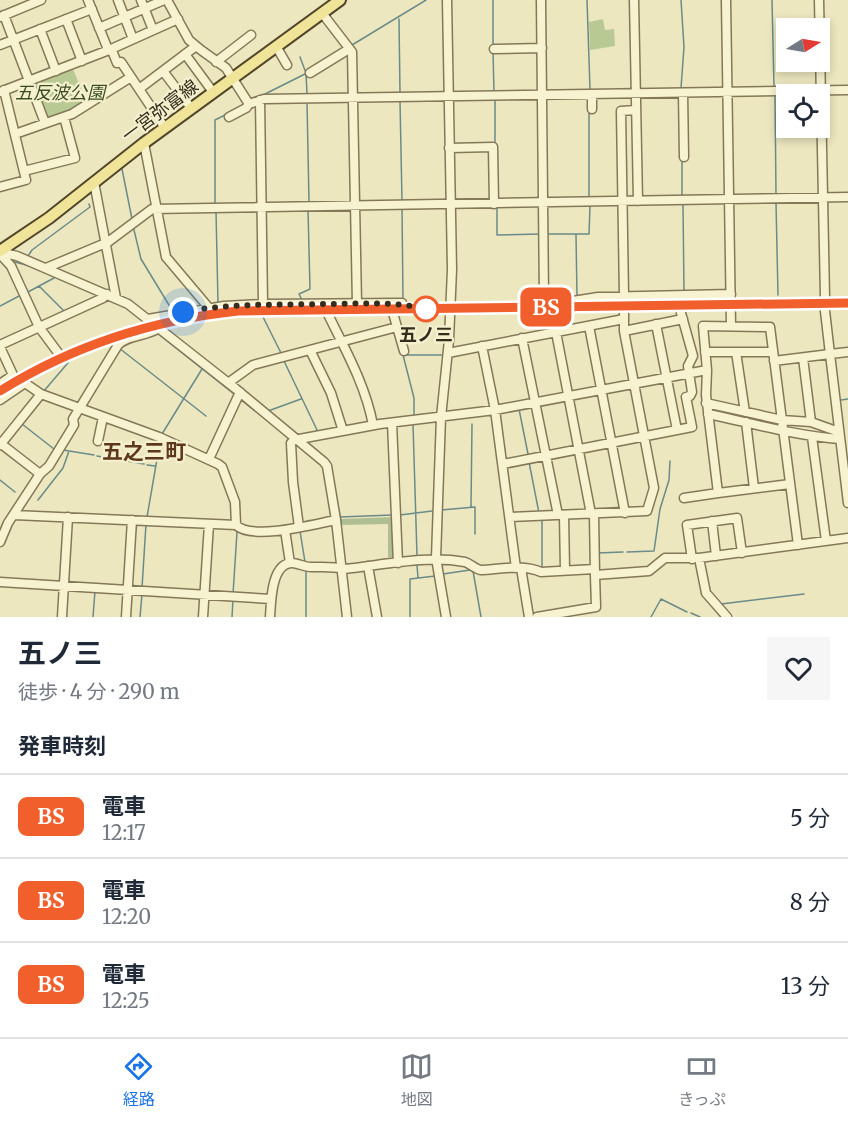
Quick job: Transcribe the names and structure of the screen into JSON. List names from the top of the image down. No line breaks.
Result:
{"streets":{"main road":["一宮弥富線"]},"districts":["五之三町"],"parks":["五反波公園"],"places":["五ノ三"],"north":"right","page":{"on_map":"BS","heading":[["五ノ三","徒歩 · 4 分 · 290 m"],"発車時刻"],"list":[{"mark":"BS","name":"電車","note":"12:17","value":"5 分"},{"mark":"BS","name":"電車","note":"12:20","value":"8 分"},{"mark":"BS","name":"電車","note":"12:25","value":"13 分"}],"tabs":["経路","地図","きっぷ"]}}
